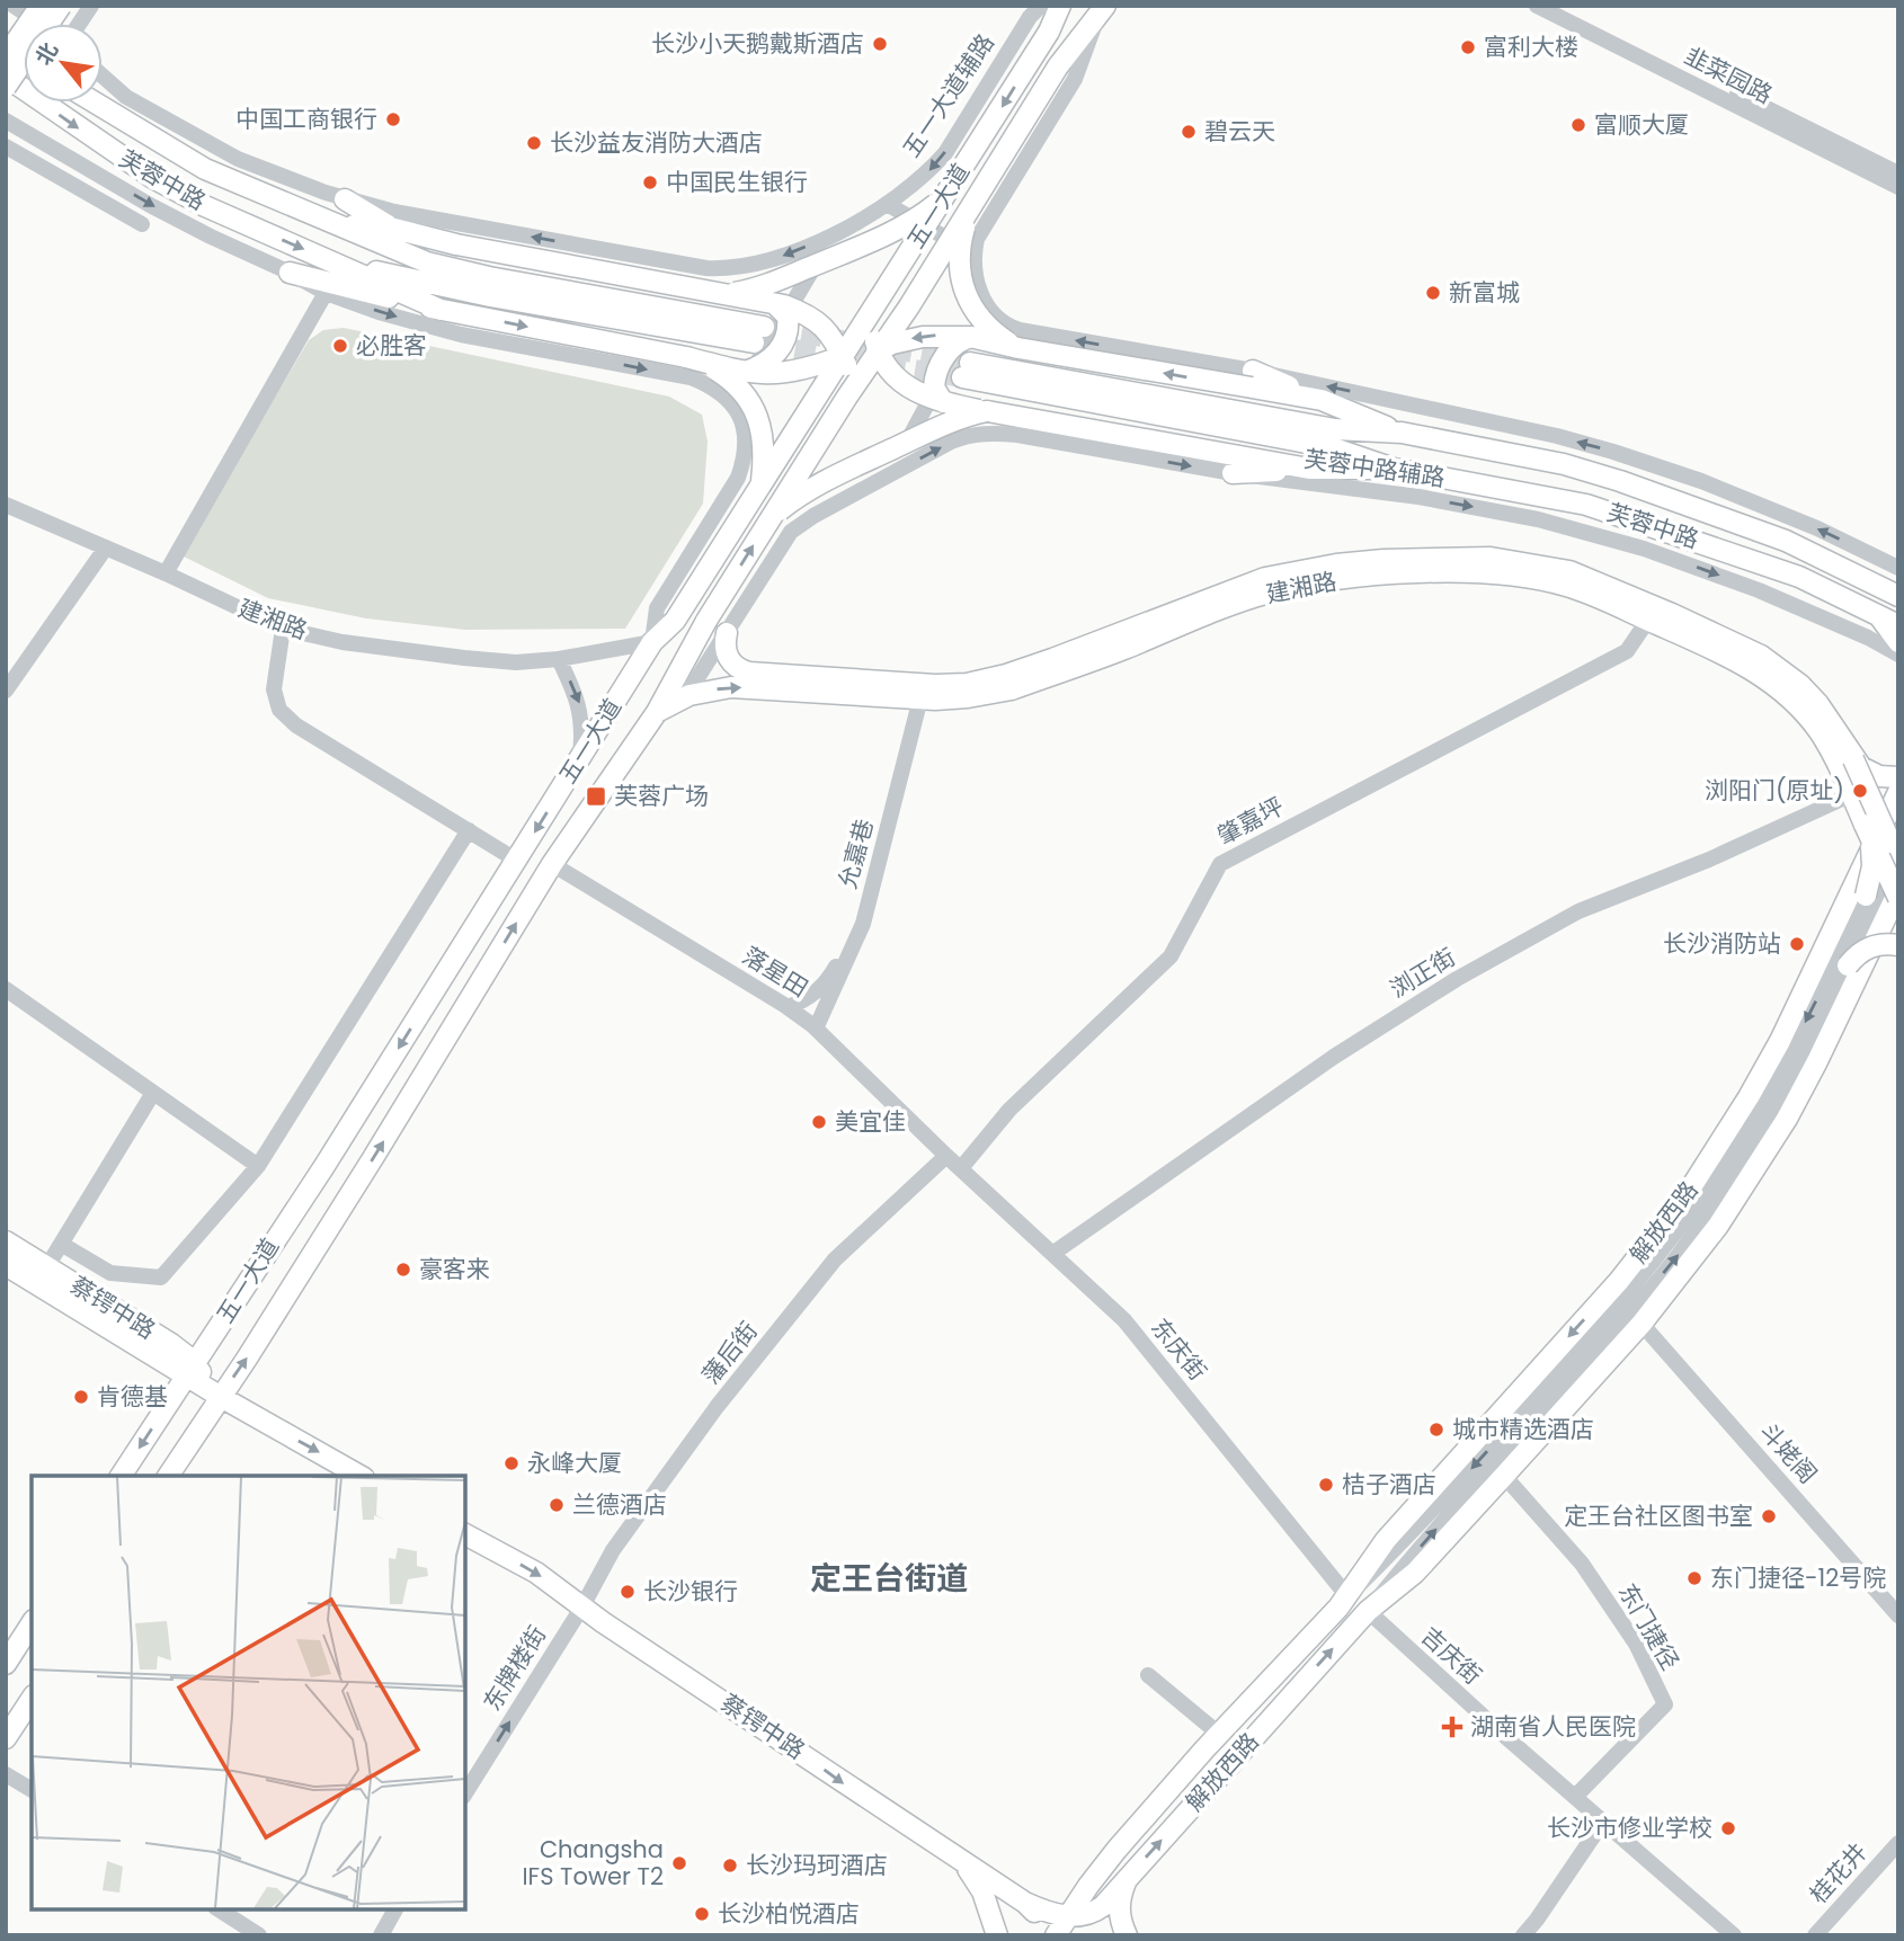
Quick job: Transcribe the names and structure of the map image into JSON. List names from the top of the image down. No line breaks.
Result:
{"streets":{"main road":["芙蓉中路","五一大道","建湘路","解放西路","蔡锷中路"],"street":["韭菜园路","五一大道辅路","芙蓉中路辅路","肇嘉坪","允嘉巷","落星田","浏正街","东庆街","藩后街","斗姥阁","东门捷径","吉庆街","东牌楼街","桂花井"]},"crossings":[["芙蓉中路","五一大道"],["芙蓉中路","芙蓉中路辅路"],["五一大道","建湘路"],["五一大道","落星田"],["五一大道","蔡锷中路"],["建湘路","肇嘉坪"],["建湘路","允嘉巷"],["建湘路","浏正街"],["建湘路","解放西路"],["肇嘉坪","东庆街"],["允嘉巷","落星田"],["落星田","东庆街"],["落星田","藩后街"],["浏正街","东庆街"],["解放西路","蔡锷中路"],["解放西路","东庆街"],["解放西路","斗姥阁"],["解放西路","东门捷径"],["解放西路","吉庆街"],["蔡锷中路","藩后街"],["蔡锷中路","东牌楼街"],["东庆街","藩后街"],["藩后街","东牌楼街"],["东门捷径","吉庆街"]],"one_way":["五一大道辅路","蔡锷中路","东牌楼街"],"districts":["定王台街道"],"places":{"other":["长沙小天鹅戴斯酒店","富利大楼","中国工商银行","富顺大厦","碧云天","长沙益友消防大酒店","中国民生银行","新富城","必胜客","浏阳门(原址)","长沙消防站","美宜佳","豪客来","肯德基","城市精选酒店","永峰大厦","桔子酒店","兰德酒店","定王台社区图书室","东门捷径-12号院","长沙银行","长沙市修业学校","Changsha IFS Tower T2","长沙玛珂酒店","长沙柏悦酒店"],"transit":["芙蓉广场"],"health":["湖南省人民医院"]},"north":"top left"}
